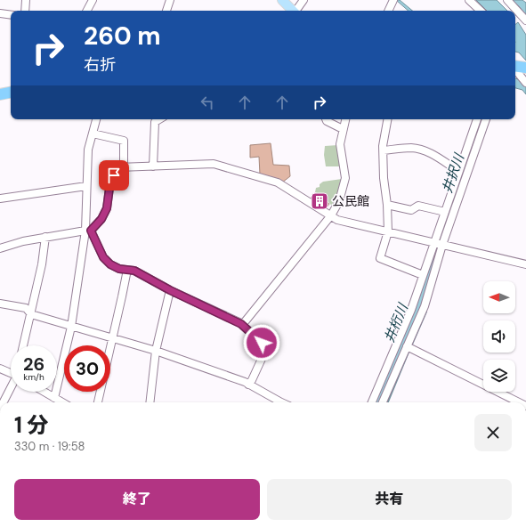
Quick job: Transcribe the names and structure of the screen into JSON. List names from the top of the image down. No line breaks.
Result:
{"water":["井択川","井桁川"],"places":{"building":["公民館"]},"north":"left","page":{"turn":["260 m","右折"],"speed":"26 km/h","limit":"30","heading":["1 分","330 m · 19:58"],"buttons":["終了","共有"]}}
